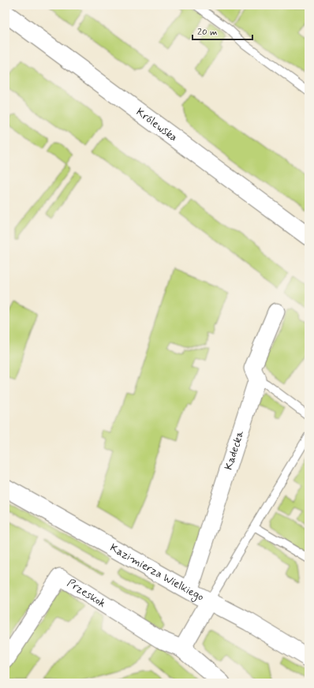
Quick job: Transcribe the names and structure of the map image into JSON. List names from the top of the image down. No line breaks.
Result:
{"streets":{"street":["Królewska","Kadecka","Kazimierza Wielkiego","Przeskok"]},"crossings":[["Kadecka","Kazimierza Wielkiego"]],"scale_bar":"20 m"}
